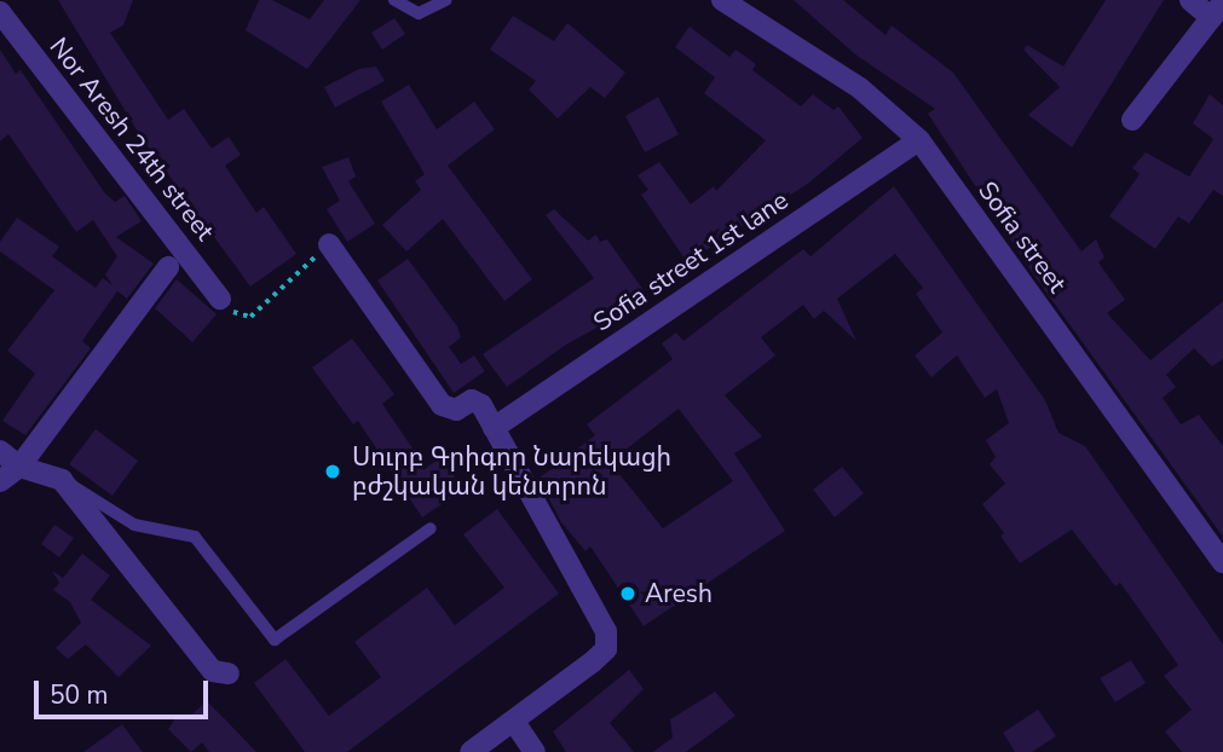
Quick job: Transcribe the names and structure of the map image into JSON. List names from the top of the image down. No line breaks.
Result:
{"streets":{"street":["Nor Aresh 24th street","Sofia street","Sofia street 1st lane"]},"crossings":[["Sofia street","Sofia street 1st lane"]],"places":["Սուրբ Գրիգոր Նարեկացի բժշկական կենտրոն","Aresh"],"scale_bar":"50 m"}
